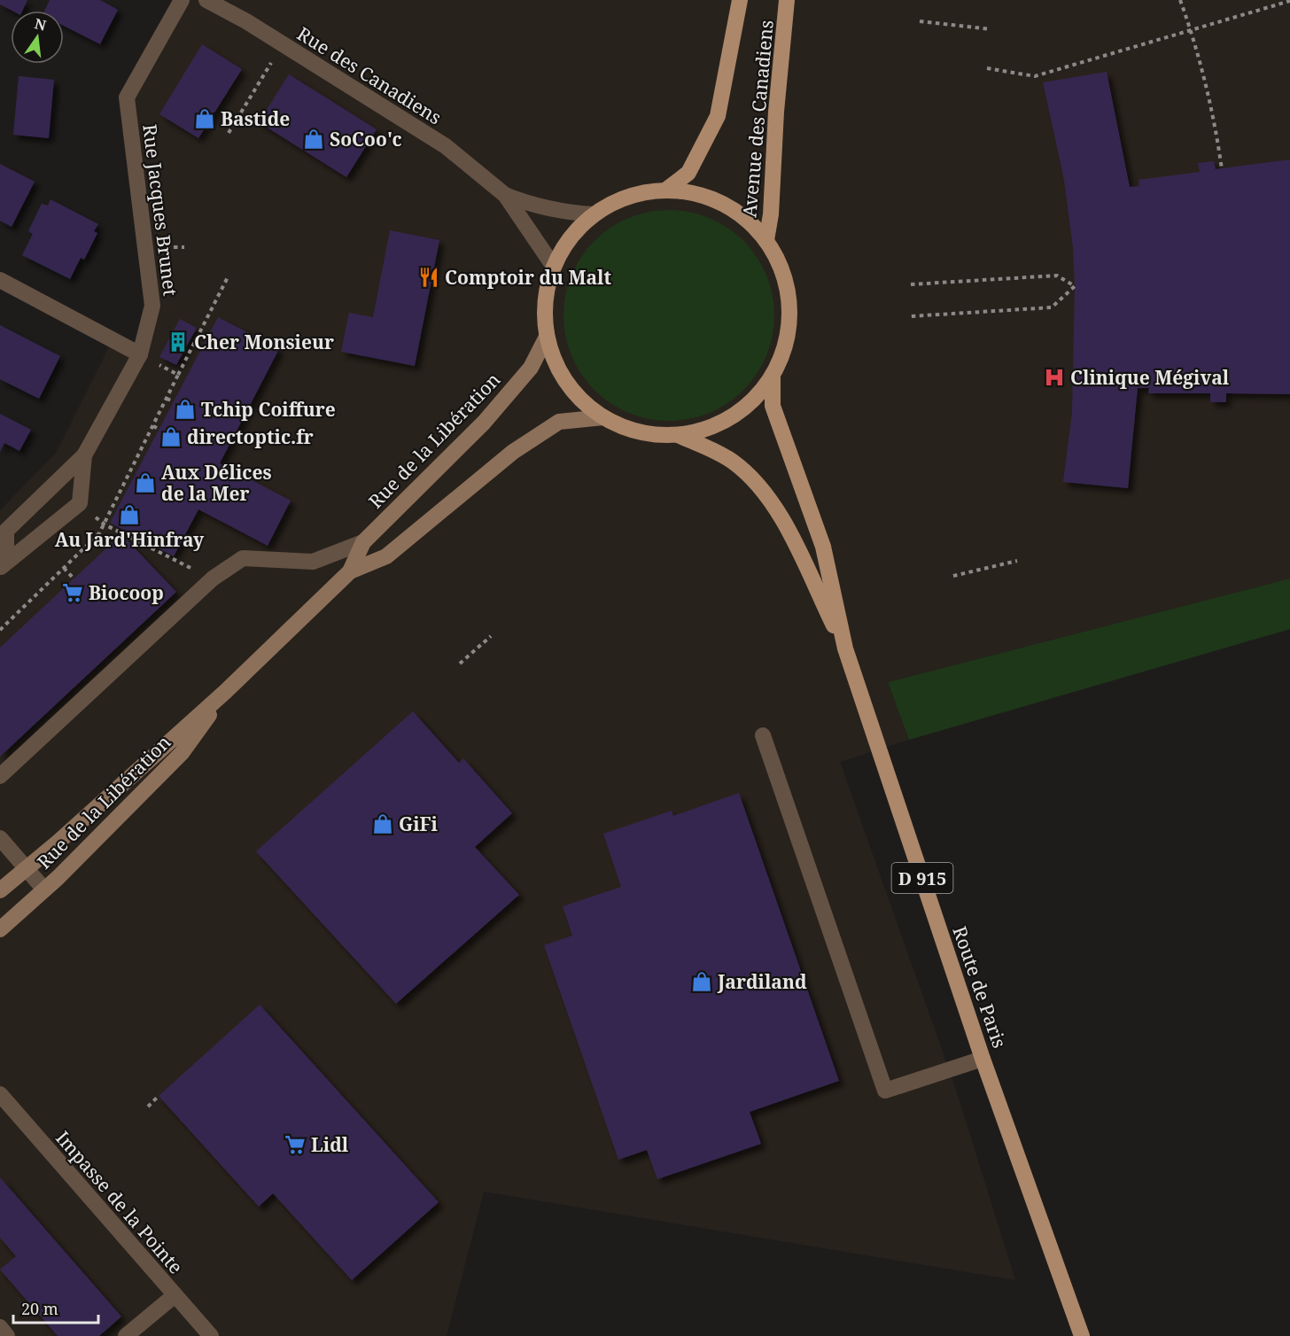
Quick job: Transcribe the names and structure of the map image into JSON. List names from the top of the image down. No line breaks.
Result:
{"streets":{"main road":["Avenue des Canadiens","Rue de la Libération","D 915","Route de Paris"],"street":["Rue des Canadiens","Rue Jacques Brunet","Impasse de la Pointe"]},"crossings":[["D 915","Route de Paris"]],"places":{"shop":["Bastide","SoCoo'c","Tchip Coiffure","directoptic.fr","Aux Délices de la Mer","Au Jard'Hinfray","GiFi","Jardiland"],"restaurant":["Comptoir du Malt"],"building":["Cher Monsieur"],"hospital":["Clinique Mégival"],"supermarket":["Biocoop","Lidl"]},"scale_bar":"20 m","north":"top"}
